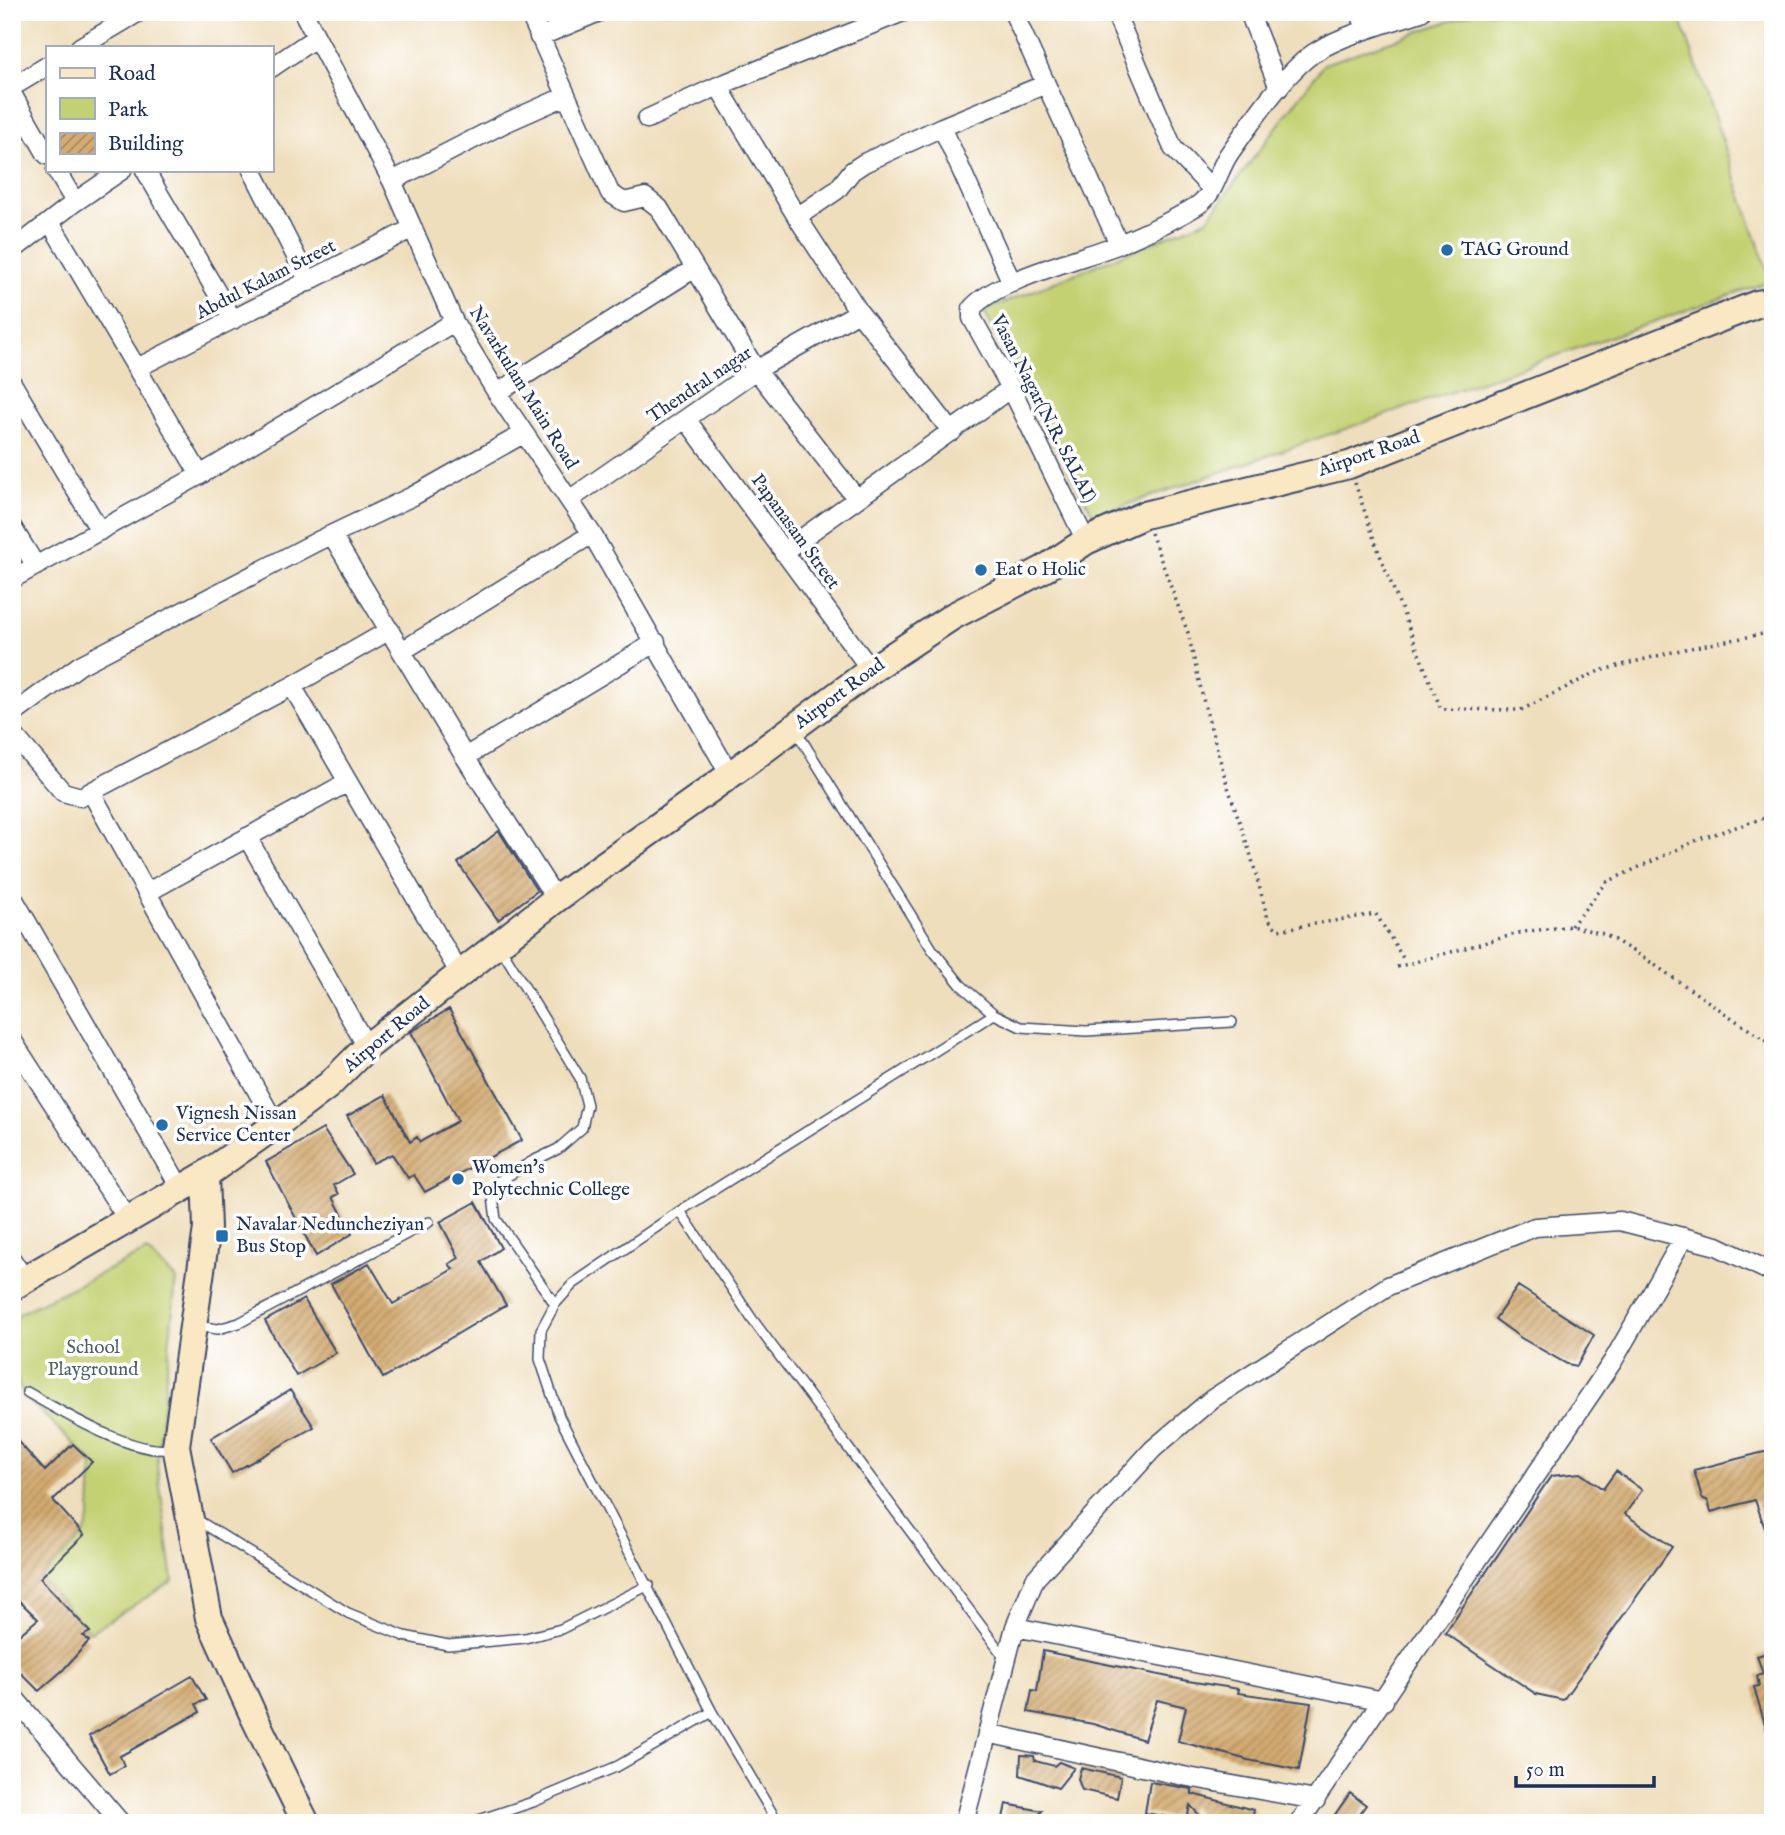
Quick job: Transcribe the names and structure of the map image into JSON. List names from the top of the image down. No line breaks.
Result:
{"streets":{"street":["Abdul Kalam Street","Thendral nagar","Navarkulam Main Road","Vasan Nagar(N.R. SALAI)","Airport Road","Papanasam Street"]},"crossings":[["Abdul Kalam Street","Navarkulam Main Road"],["Thendral nagar","Navarkulam Main Road"],["Thendral nagar","Papanasam Street"],["Navarkulam Main Road","Airport Road"],["Vasan Nagar(N.R. SALAI)","Airport Road"],["Airport Road","Papanasam Street"]],"parks":["School Playground"],"places":{"other":["TAG Ground","Eat o Holic","Vignesh Nissan Service Center","Women's Polytechnic College"],"transit":["Navalar Neduncheziyan Bus Stop"]},"legend":["Road","Park","Building"],"scale_bar":"50 m"}
